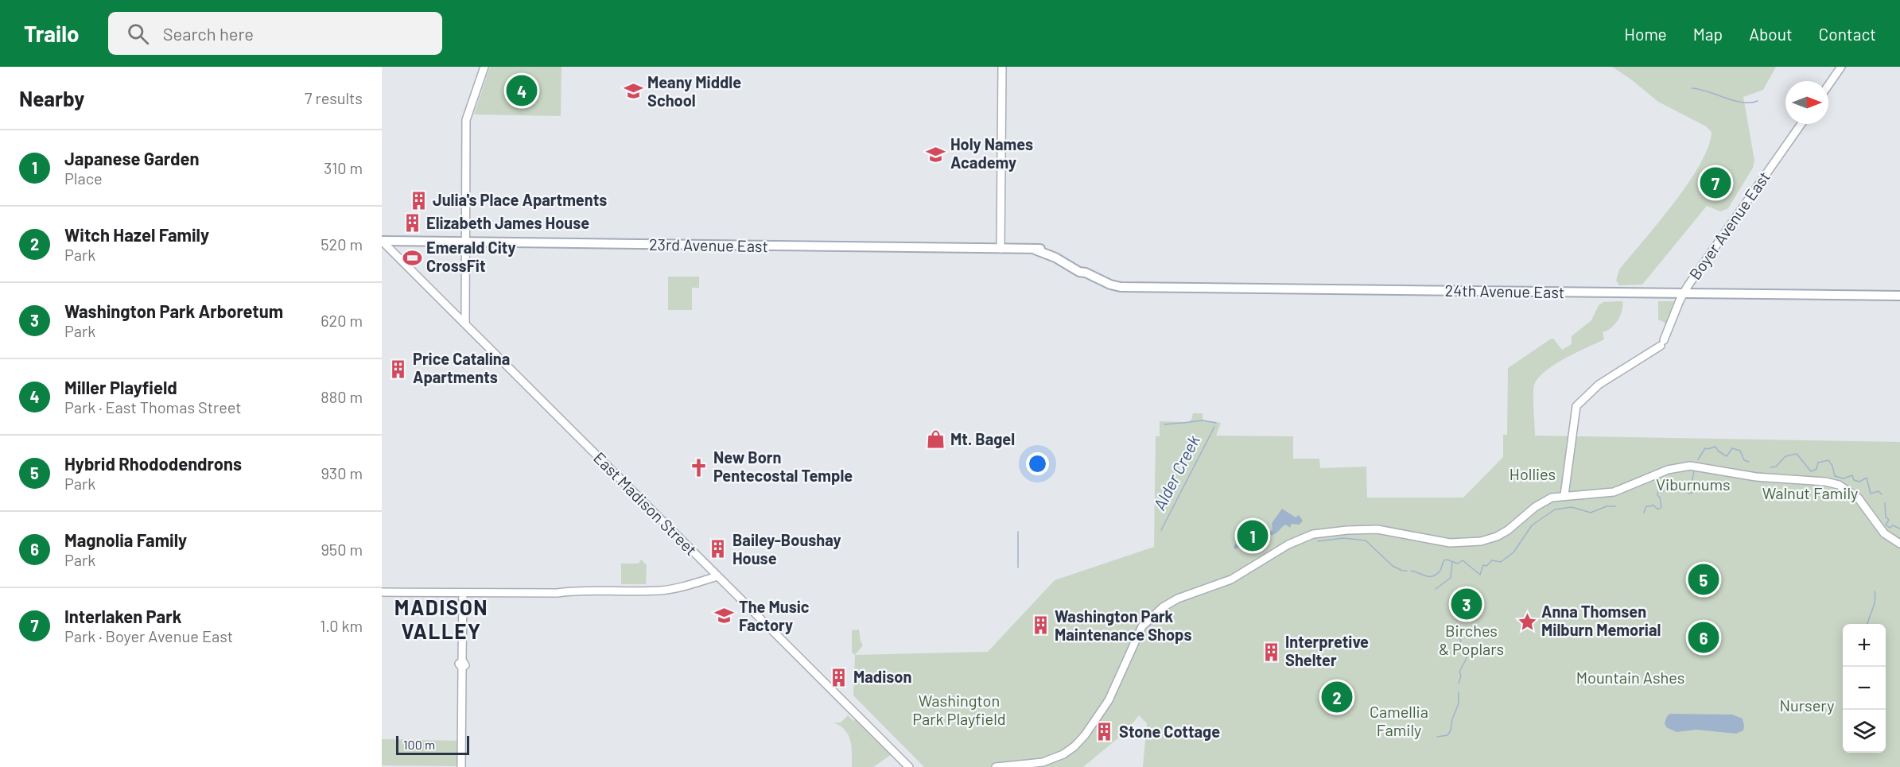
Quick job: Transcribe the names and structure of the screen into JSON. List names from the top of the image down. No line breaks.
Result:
{"streets":{"main road":["Boyer Avenue East","23rd Avenue East","24th Avenue East","East Madison Street"]},"crossings":[["Boyer Avenue East","24th Avenue East"],["23rd Avenue East","24th Avenue East"],["23rd Avenue East","East Madison Street"]],"districts":["MADISON VALLEY"],"water":["Alder Creek"],"parks":["Hollies","Viburnums","Walnut Family","Birches & Poplars","Mountain Ashes","Washington Park Playfield","Nursery","Camellia Family"],"places":{"school or university":["Meany Middle School","Holy Names Academy","The Music Factory"],"building":["Julia's Place Apartments","Elizabeth James House","Price Catalina Apartments","Bailey-Boushay House","Washington Park Maintenance Shops","Interpretive Shelter","Madison","Stone Cottage"],"sports":["Emerald City CrossFit"],"shop":["Mt. Bagel"],"church":["New Born Pentecostal Temple"],"place":["Anna Thomsen Milburn Memorial"]},"scale_bar":"100 m","north":"right","page":{"header":"Trailo","search":"Search here","nav":["Home","Map","About","Contact"],"heading":["Nearby","7 results"],"pins":["4","7","1","5","3","6","2"],"list":[{"mark":"1","name":"Japanese Garden","note":"Place","value":"310 m"},{"mark":"2","name":"Witch Hazel Family","note":"Park","value":"520 m"},{"mark":"3","name":"Washington Park Arboretum","note":"Park","value":"620 m"},{"mark":"4","name":"Miller Playfield","note":"Park · East Thomas Street","value":"880 m"},{"mark":"5","name":"Hybrid Rhododendrons","note":"Park","value":"930 m"},{"mark":"6","name":"Magnolia Family","note":"Park","value":"950 m"},{"mark":"7","name":"Interlaken Park","note":"Park · Boyer Avenue East","value":"1.0 km"}],"map_buttons":["+","−"],"scale":"100 m"}}
